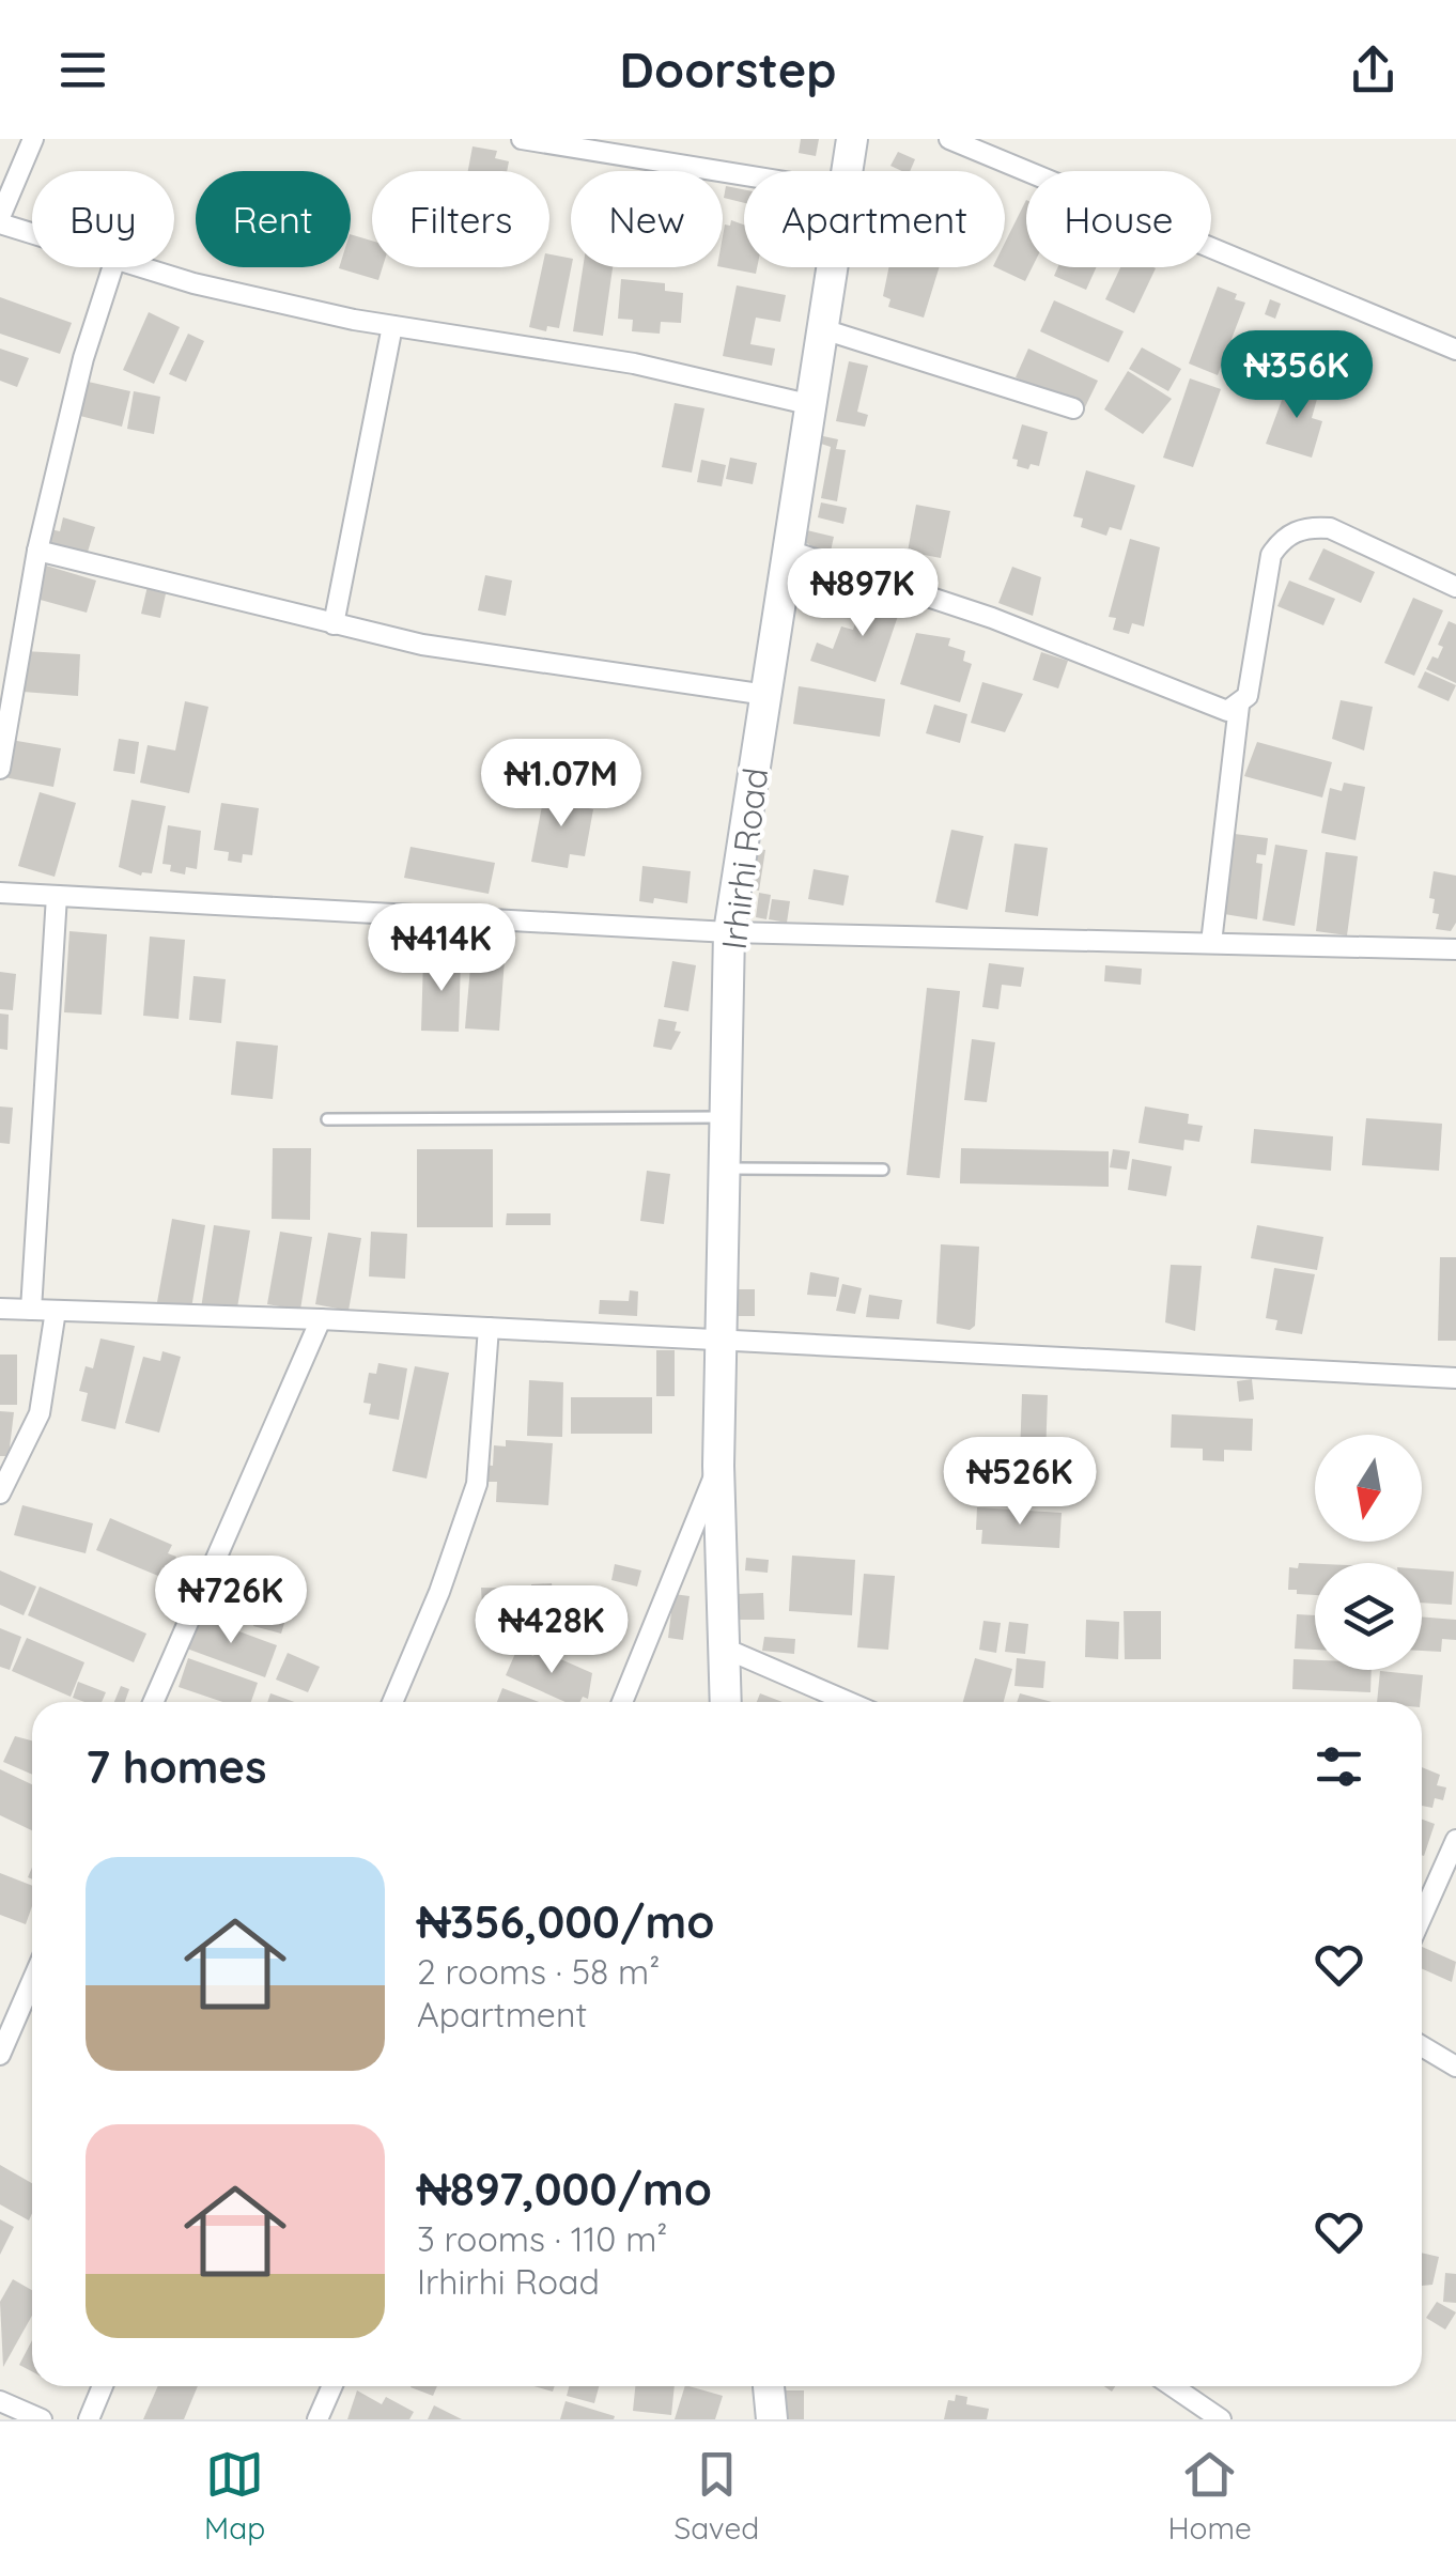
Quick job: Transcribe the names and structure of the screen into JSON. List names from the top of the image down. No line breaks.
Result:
{"streets":{"street":["Irhirhi Road"]},"north":"bottom","page":{"header":"Doorstep","chip":["Buy","Rent","Filters","New","Apartment","House"],"price":["₦356K","₦897K","₦1.07M","₦414K","₦526K","₦726K","₦428K"],"heading":"7 homes","list":[{"name":"₦356,000/mo","note":"2 rooms · 58 m² · Apartment"},{"name":"₦897,000/mo","note":"3 rooms · 110 m² · Irhirhi Road"}],"tabs":["Map","Saved","Home"]}}
